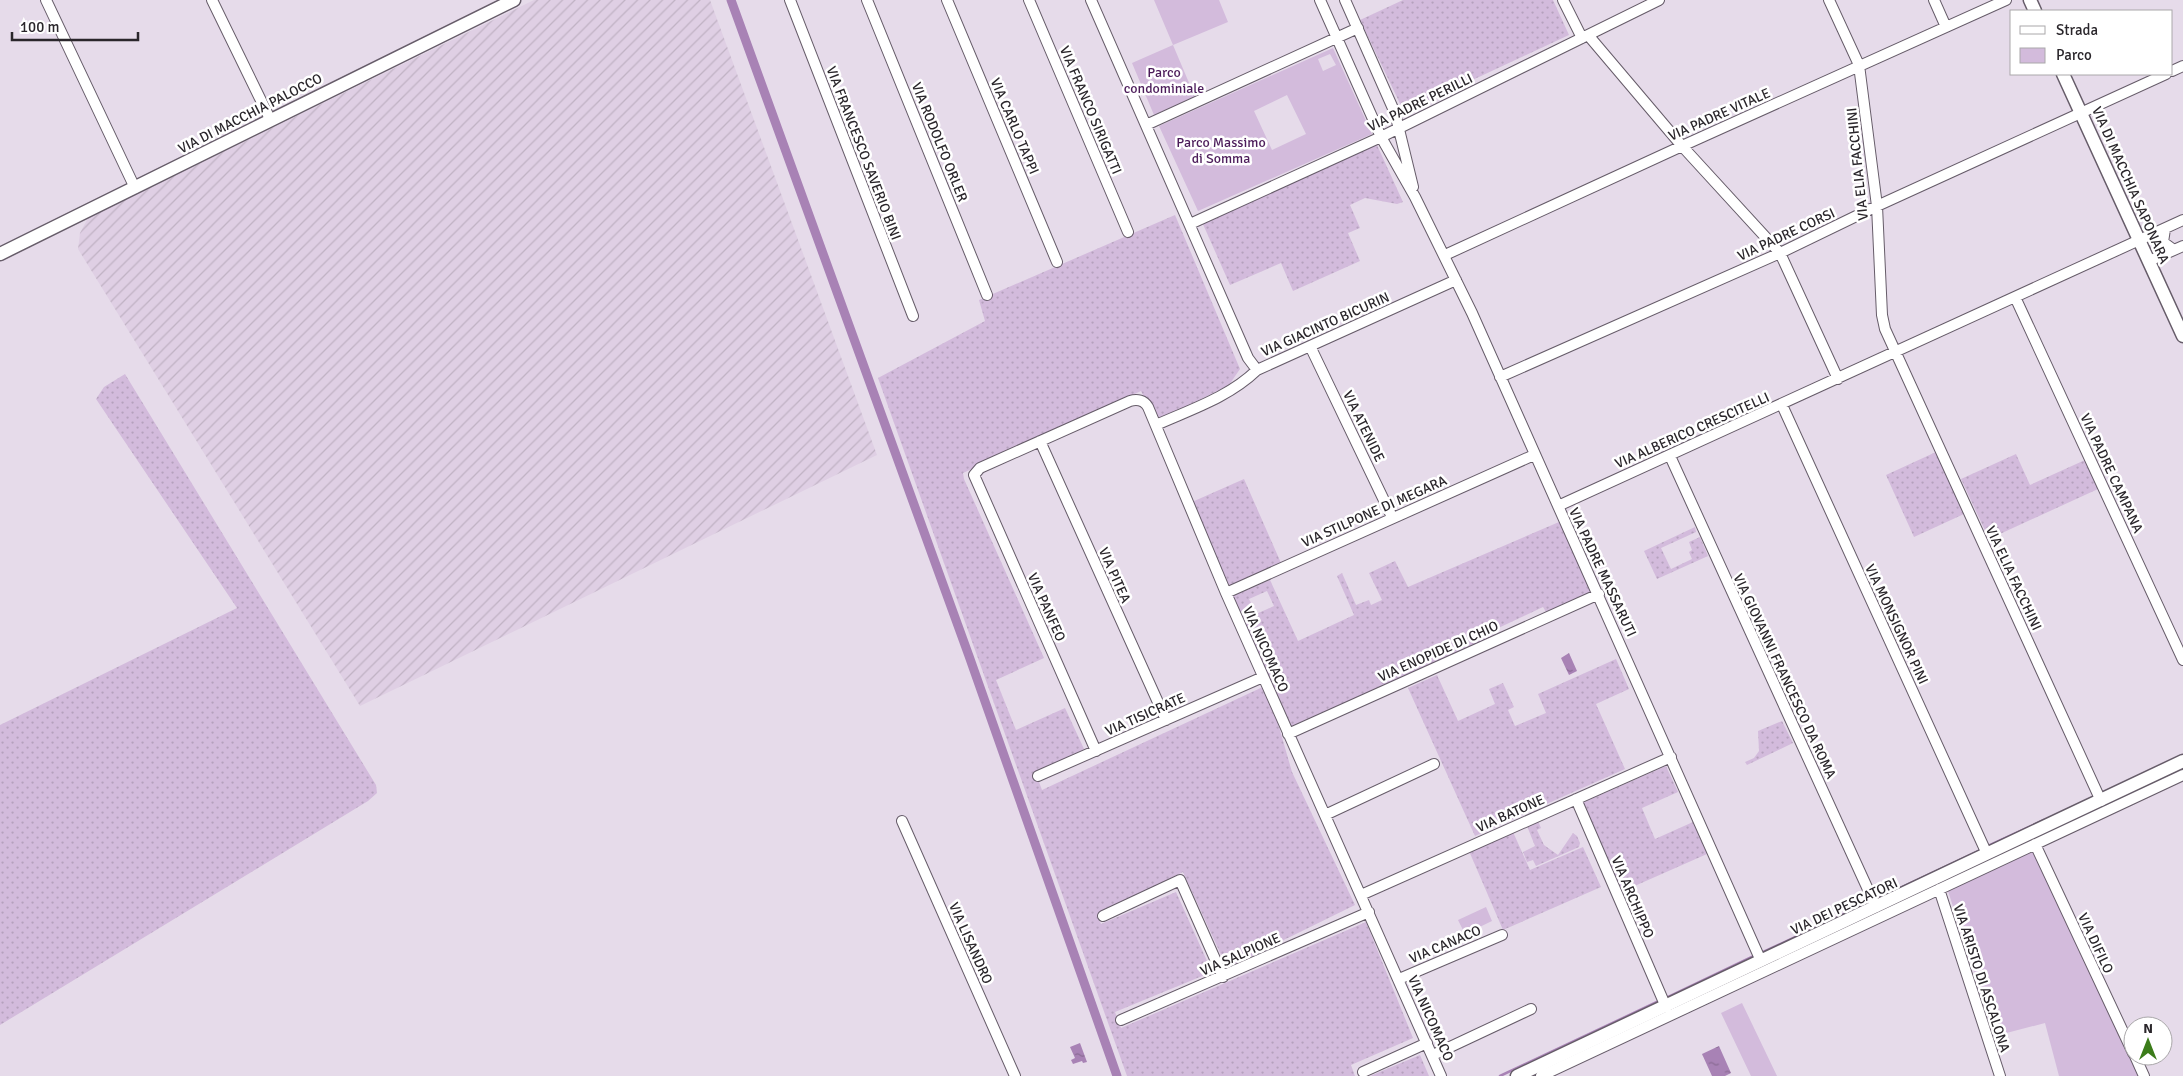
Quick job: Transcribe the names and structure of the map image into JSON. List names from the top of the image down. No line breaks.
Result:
{"streets":{"street":["VIA PADRE PERILLI","VIA FRANCO SIRIGATTI","VIA DI MACCHIA PALOCCO","VIA PADRE VITALE","VIA CARLO TAPPI","VIA RODOLFO ORLER","VIA FRANCESCO SAVERIO BINI","VIA ELIA FACCHINI","VIA DI MACCHIA SAPONARA","VIA PADRE CORSI","VIA GIACINTO BICURIN","VIA ATENIDE","VIA ALBERICO CRESCITELLI","VIA PADRE CAMPANA","VIA STILPONE DI MEGARA","VIA PADRE MASSARUTI","VIA PITEA","VIA PANFEO","VIA MONSIGNOR PINI","VIA NICOMACO","VIA ENOPIDE DI CHIO","VIA GIOVANNI FRANCESCO DA ROMA","VIA TISICRATE","VIA BATONE","VIA ARCHIPPO","VIA DEI PESCATORI","VIA LISANDRO","VIA DIFILO","VIA CANACO","VIA SALPIONE","VIA ARISTO DI ASCALONA"]},"crossings":[["VIA PADRE PERILLI","VIA PADRE MASSARUTI"],["VIA PADRE VITALE","VIA ELIA FACCHINI"],["VIA PADRE VITALE","VIA PADRE MASSARUTI"],["VIA ELIA FACCHINI","VIA PADRE CORSI"],["VIA ELIA FACCHINI","VIA ALBERICO CRESCITELLI"],["VIA ELIA FACCHINI","VIA DEI PESCATORI"],["VIA DI MACCHIA SAPONARA","VIA PADRE CORSI"],["VIA PADRE CORSI","VIA PADRE MASSARUTI"],["VIA GIACINTO BICURIN","VIA ATENIDE"],["VIA GIACINTO BICURIN","VIA PADRE MASSARUTI"],["VIA GIACINTO BICURIN","VIA NICOMACO"],["VIA ATENIDE","VIA STILPONE DI MEGARA"],["VIA ALBERICO CRESCITELLI","VIA PADRE MASSARUTI"],["VIA ALBERICO CRESCITELLI","VIA MONSIGNOR PINI"],["VIA ALBERICO CRESCITELLI","VIA GIOVANNI FRANCESCO DA ROMA"],["VIA STILPONE DI MEGARA","VIA PADRE MASSARUTI"],["VIA STILPONE DI MEGARA","VIA NICOMACO"],["VIA PADRE MASSARUTI","VIA ENOPIDE DI CHIO"],["VIA PADRE MASSARUTI","VIA BATONE"],["VIA PADRE MASSARUTI","VIA DEI PESCATORI"],["VIA PITEA","VIA NICOMACO"],["VIA PITEA","VIA TISICRATE"],["VIA PANFEO","VIA NICOMACO"],["VIA PANFEO","VIA TISICRATE"],["VIA MONSIGNOR PINI","VIA DEI PESCATORI"],["VIA NICOMACO","VIA ENOPIDE DI CHIO"],["VIA NICOMACO","VIA TISICRATE"],["VIA NICOMACO","VIA BATONE"],["VIA NICOMACO","VIA CANACO"],["VIA NICOMACO","VIA SALPIONE"],["VIA GIOVANNI FRANCESCO DA ROMA","VIA DEI PESCATORI"],["VIA BATONE","VIA ARCHIPPO"],["VIA ARCHIPPO","VIA DEI PESCATORI"],["VIA DEI PESCATORI","VIA DIFILO"],["VIA DEI PESCATORI","VIA ARISTO DI ASCALONA"]],"parks":["Parco condominiale","Parco Massimo di Somma"],"legend":["Strada","Parco"],"scale_bar":"100 m","north":"top"}
